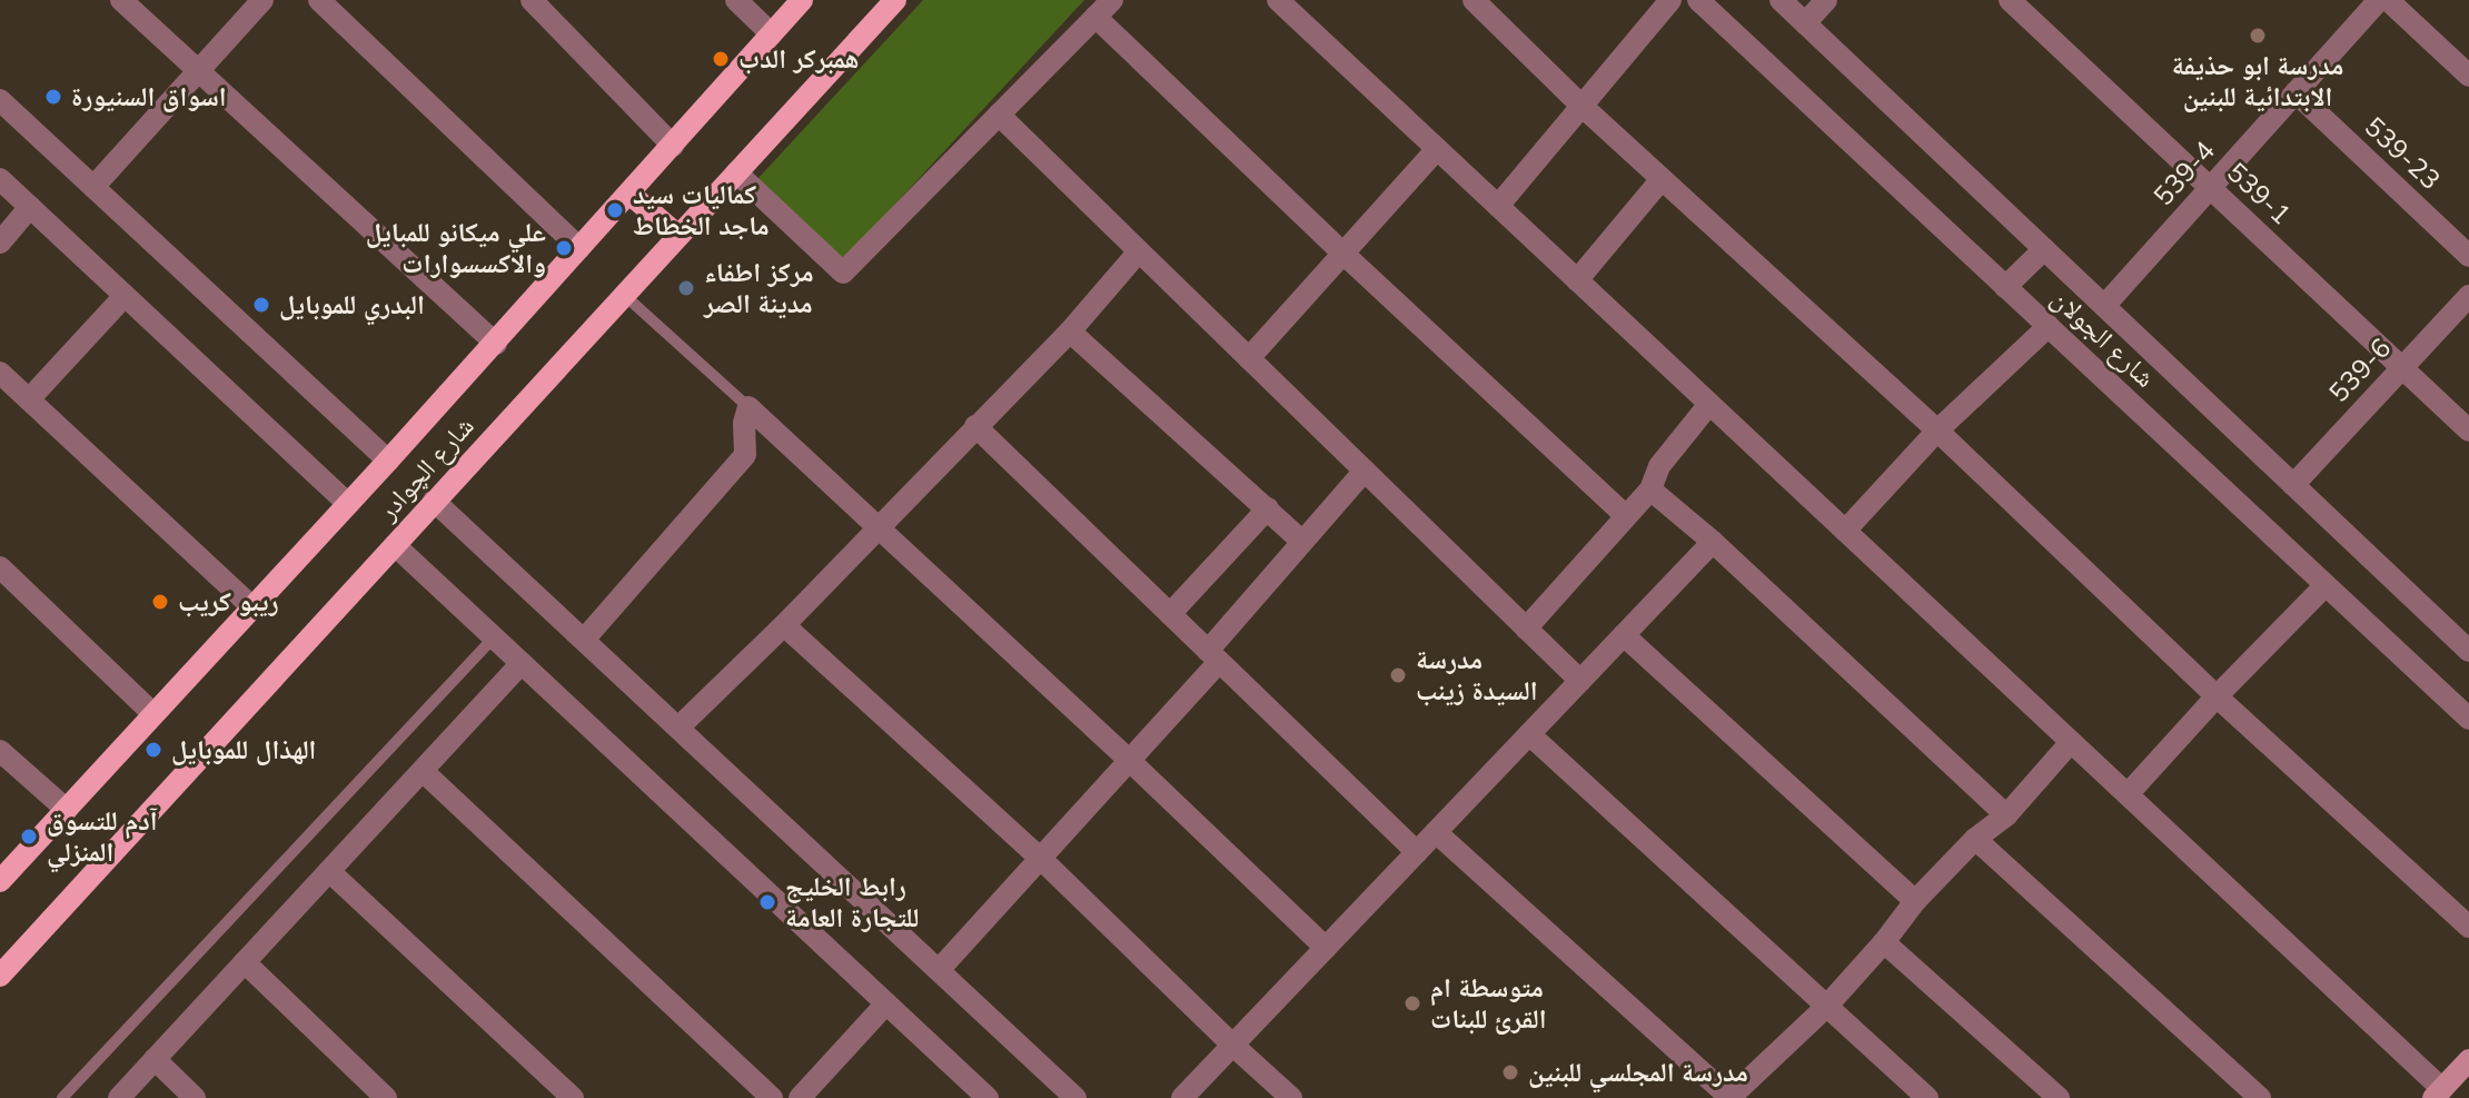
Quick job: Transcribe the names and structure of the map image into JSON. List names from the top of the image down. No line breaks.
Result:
{"streets":{"main road":["شارع الچوادر"],"street":["539-23","539-4","539-1","شارع الجولان","539-6"]},"crossings":[["539-23","539-4"],["539-4","539-1"],["539-4","شارع الجولان"],["539-1","539-6"],["شارع الجولان","539-6"]],"places":["مدرسة ابو حذيفة الابتدائية للبنين","همبركر الدب","اسواق السنيورة","كماليات سيد ماجد الخطاط","علي ميكانو للمبايل والاكسسوارات","مركز اطفاء مدينة الصر","البدري للموبايل","ريبو كريب","مدرسة السيدة زينب","الهذال للموبايل","آدم للتسوق المنزلي","رابط الخليج للتجارة العامة","متوسطة ام القرئ للبنات","مدرسة المجلسي للبنين"]}
